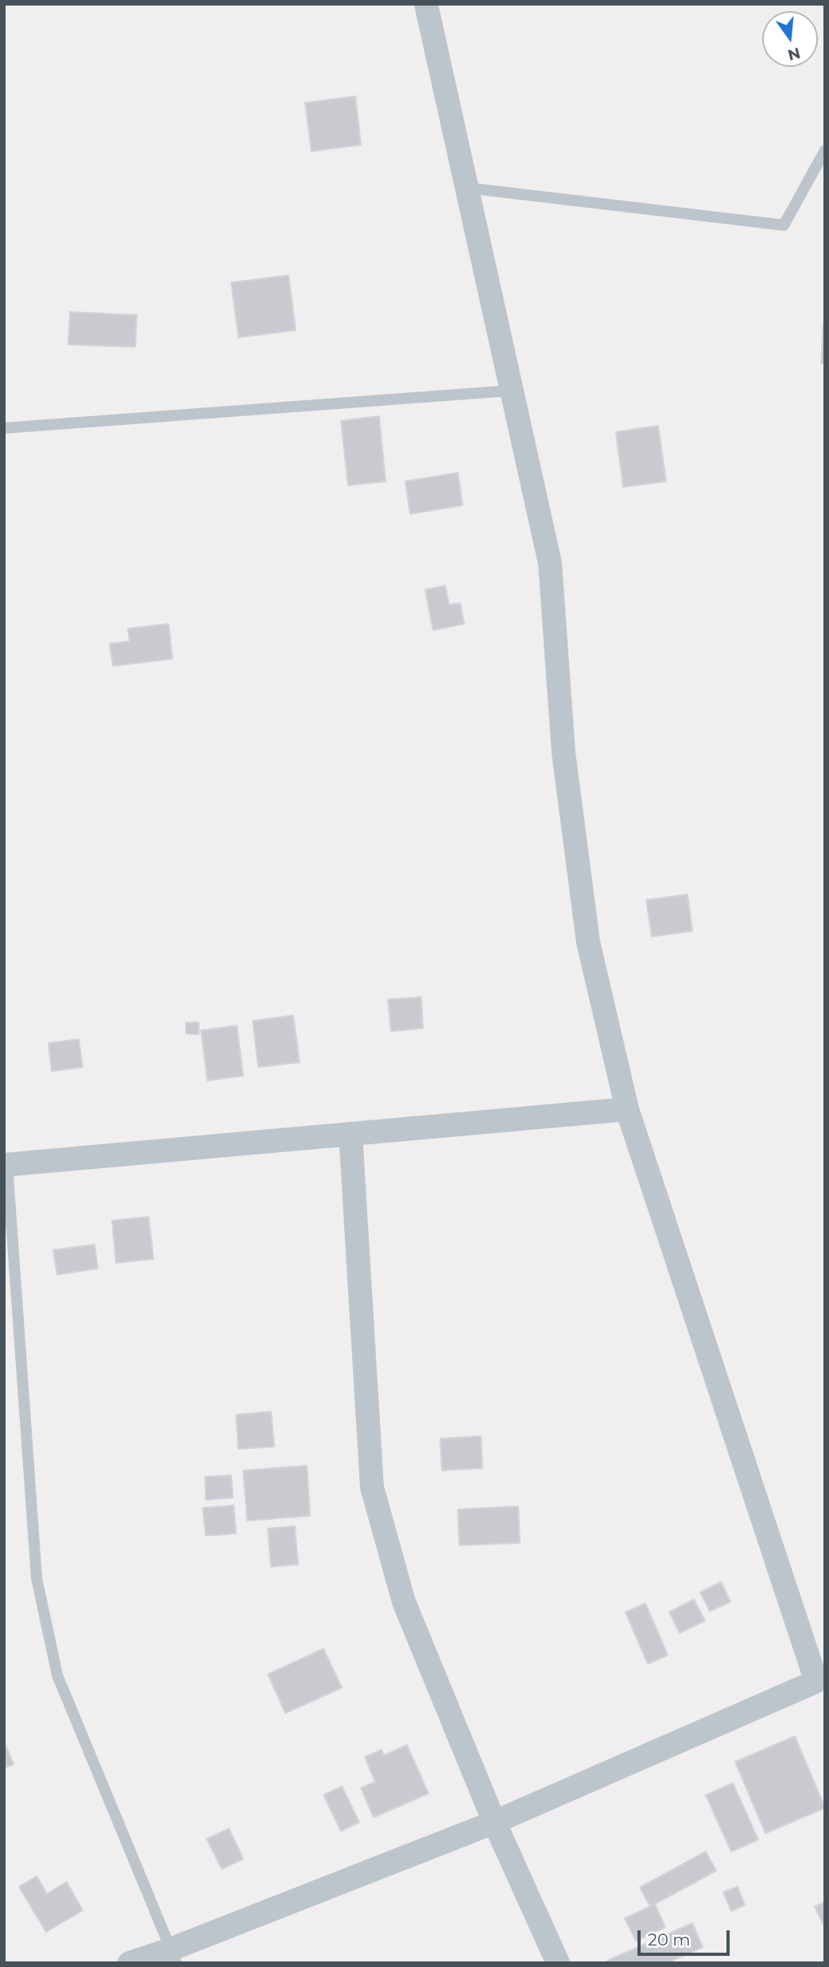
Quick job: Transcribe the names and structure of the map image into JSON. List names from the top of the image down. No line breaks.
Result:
{"scale_bar":"20 m","north":"bottom"}
